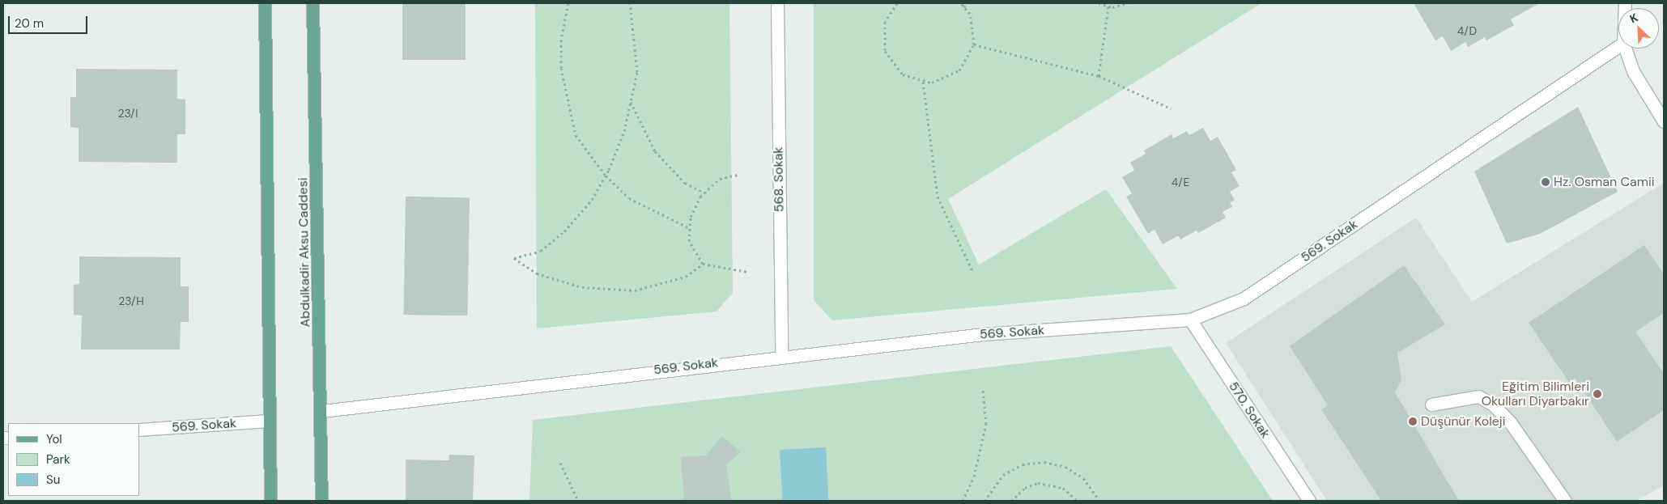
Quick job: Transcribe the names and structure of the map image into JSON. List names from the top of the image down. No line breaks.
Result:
{"streets":{"main road":["Abdulkadir Aksu Caddesi"],"street":["568. Sokak","569. Sokak","570. Sokak"]},"crossings":[["568. Sokak","569. Sokak"],["569. Sokak","Abdulkadir Aksu Caddesi"],["569. Sokak","570. Sokak"]],"places":["Hz. Osman Camii","Eğitim Bilimleri Okulları Diyarbakır","Düşünür Koleji"],"house_numbers":["4/D","23/I","4/E","23/H"],"legend":["Yol","Park","Su"],"scale_bar":"20 m","north":"top left"}
